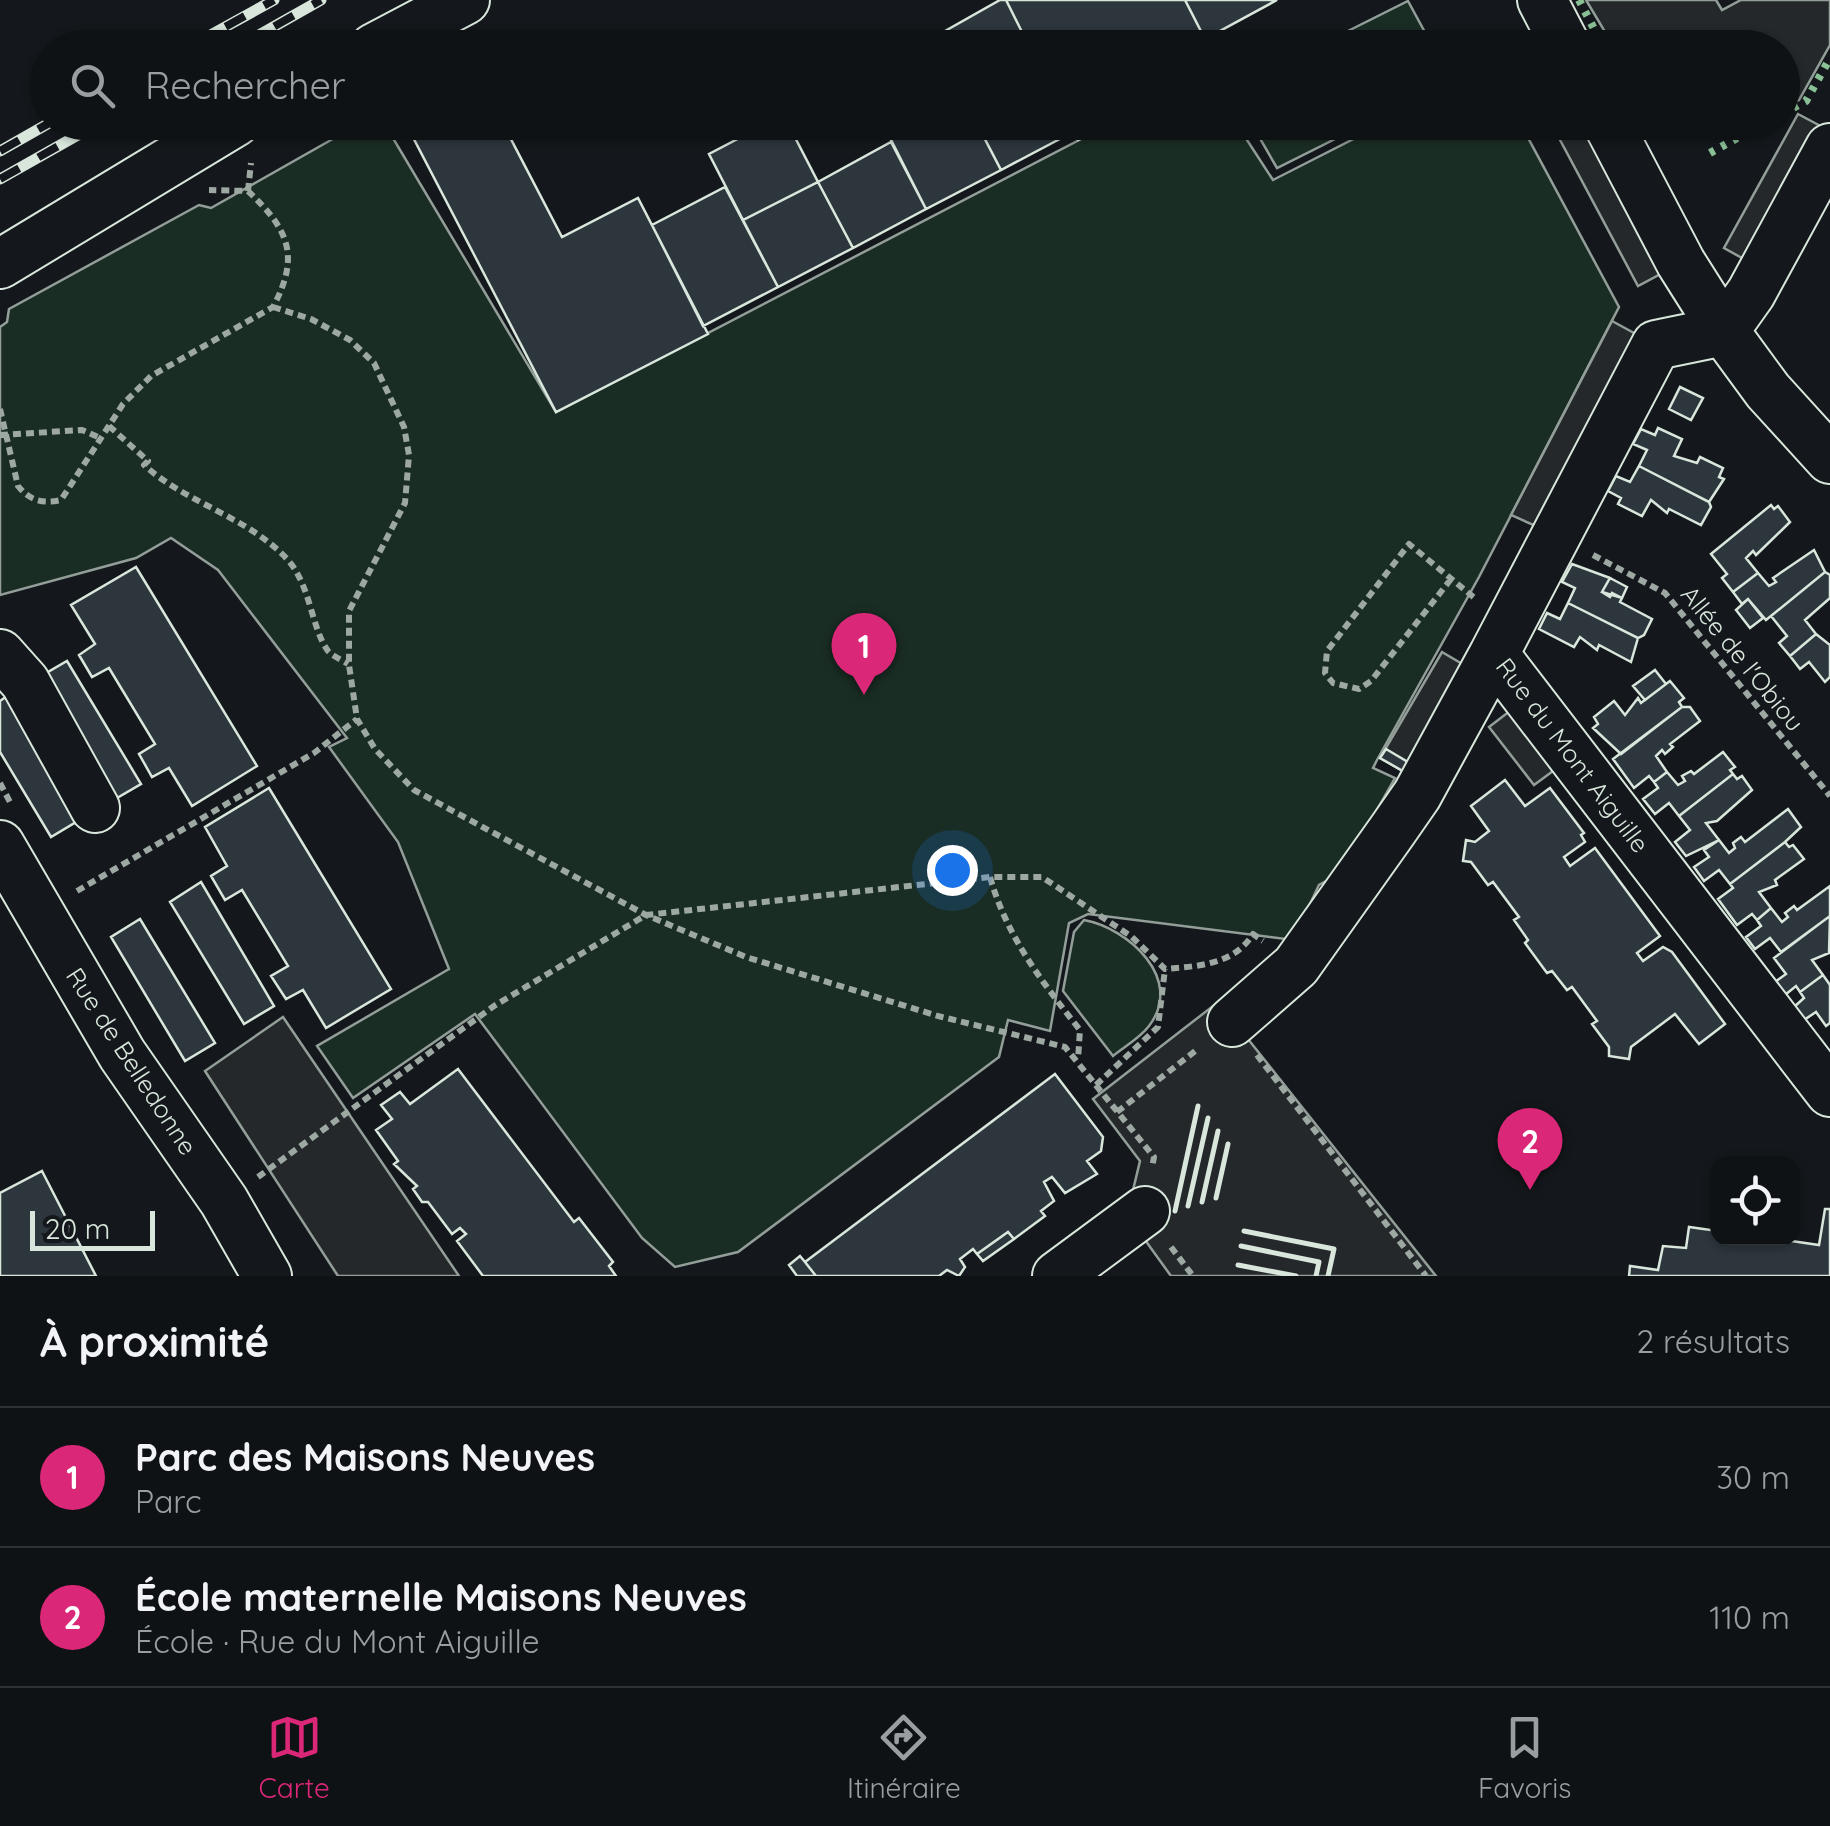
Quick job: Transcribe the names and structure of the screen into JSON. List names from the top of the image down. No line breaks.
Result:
{"streets":{"street":["Rue du Mont Aiguille","Rue de Belledonne"],"path":["Allée de l'Obiou"]},"crossings":[["Allée de l'Obiou","Rue du Mont Aiguille"]],"scale_bar":"20 m","page":{"search":"Rechercher","pins":["1","2"],"scale":"20 m","heading":["À proximité","2 résultats"],"list":[{"mark":"1","name":"Parc des Maisons Neuves","note":"Parc","value":"30 m"},{"mark":"2","name":"École maternelle Maisons Neuves","note":"École · Rue du Mont Aiguille","value":"110 m"}],"nav":["Carte","Itinéraire","Favoris"]}}
